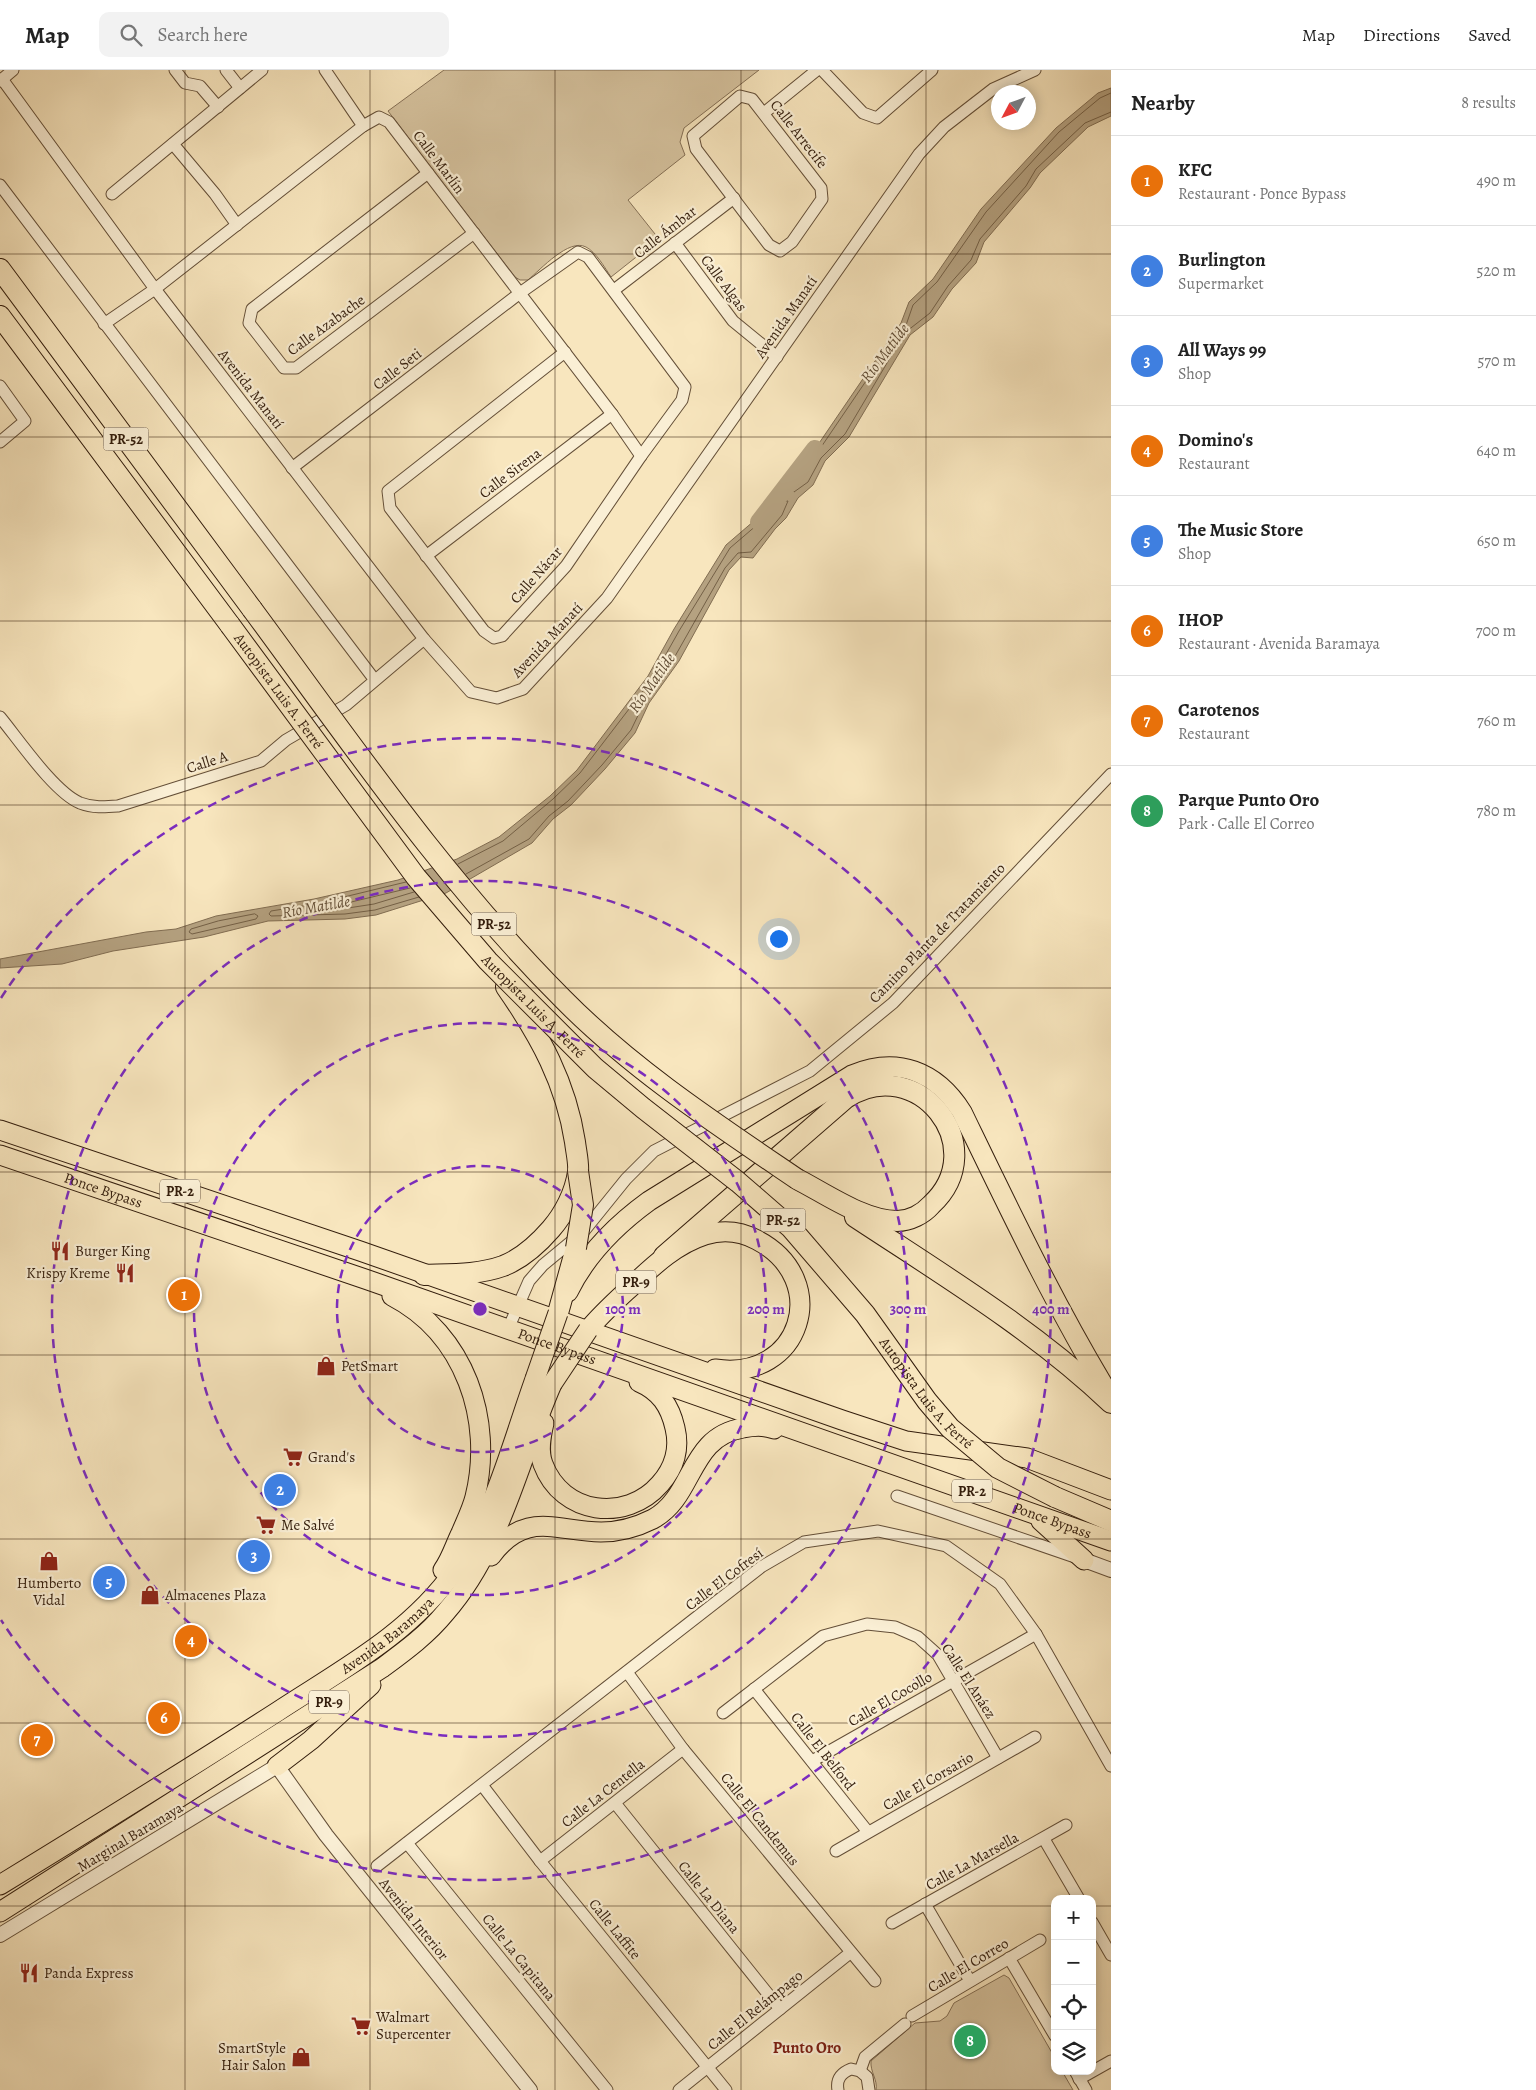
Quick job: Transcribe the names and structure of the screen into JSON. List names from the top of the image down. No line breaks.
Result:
{"streets":{"highway":["PR-52","Autopista Luis A. Ferré","Ponce Bypass","PR-2","PR-9","Avenida Baramaya"],"street":["Calle Arrecife","Calle Marlín","Calle Ámbar","Calle Algas","Avenida Manatí","Calle Azabache","Calle Seti","Calle Sirena","Calle Nácar","Calle A","Camino Planta de Tratamiento","Calle El Cofresí","Calle El Anáez","Calle El Cocollo","Calle El Belford","Calle El Corsario","Calle La Centella","Calle El Candemus","Marginal Baramaya","Calle La Marsella","Calle La Diana","Avenida Interior","Calle Laffite","Calle La Capitana","Calle El Correo","Calle El Relámpago"]},"crossings":[["Calle Arrecife","Calle Ámbar"],["Calle Marlín","Avenida Manatí"],["Calle Marlín","Calle Azabache"],["Calle Marlín","Calle Seti"],["Calle Marlín","Calle Sirena"],["Calle Marlín","Calle Nácar"],["Calle Ámbar","Calle Algas"],["Calle Ámbar","Calle Nácar"],["Calle Algas","Avenida Manatí"],["Avenida Manatí","Calle Seti"],["Avenida Manatí","Calle A"],["Calle Seti","Calle Nácar"],["Calle Sirena","Calle Nácar"],["Camino Planta de Tratamiento","Ponce Bypass"],["Ponce Bypass","Avenida Baramaya"],["Calle El Cofresí","Calle El Cocollo"],["Calle El Cofresí","Calle El Candemus"],["Calle El Cofresí","Calle Laffite"],["Calle El Cofresí","Calle La Capitana"],["Calle El Anáez","Calle El Cocollo"],["Calle El Anáez","Calle El Belford"],["Calle El Anáez","Calle El Corsario"],["Calle El Cocollo","Calle El Belford"],["Calle El Belford","Calle El Corsario"],["Calle La Centella","Calle El Candemus"],["Calle La Centella","Calle La Diana"],["Calle La Centella","Calle Laffite"],["Calle El Candemus","Calle El Relámpago"],["Marginal Baramaya","Avenida Interior"],["Calle La Diana","Calle El Relámpago"],["Calle Laffite","Calle El Relámpago"]],"districts":["Punto Oro"],"water":["Río Matilde"],"places":{"restaurant":["Burger King","Krispy Kreme","Panda Express"],"shop":["PetSmart","Humberto Vidal","Almacenes Plaza","SmartStyle Hair Salon"],"supermarket":["Grand's","Me Salvé","Walmart Supercenter"]},"north":"bottom left","page":{"header":"Map","search":"Search here","nav":["Map","Directions","Saved"],"heading":["Nearby","8 results"],"list":[{"mark":"1","name":"KFC","note":"Restaurant · Ponce Bypass","value":"490 m"},{"mark":"2","name":"Burlington","note":"Supermarket","value":"520 m"},{"mark":"3","name":"All Ways 99","note":"Shop","value":"570 m"},{"mark":"4","name":"Domino's","note":"Restaurant","value":"640 m"},{"mark":"5","name":"The Music Store","note":"Shop","value":"650 m"},{"mark":"6","name":"IHOP","note":"Restaurant · Avenida Baramaya","value":"700 m"},{"mark":"7","name":"Carotenos","note":"Restaurant","value":"760 m"},{"mark":"8","name":"Parque Punto Oro","note":"Park · Calle El Correo","value":"780 m"}],"pins":["1","2","3","5","4","6","7","8"],"map_buttons":["+","−"]},"rings":["100 m","200 m","300 m","400 m"]}
